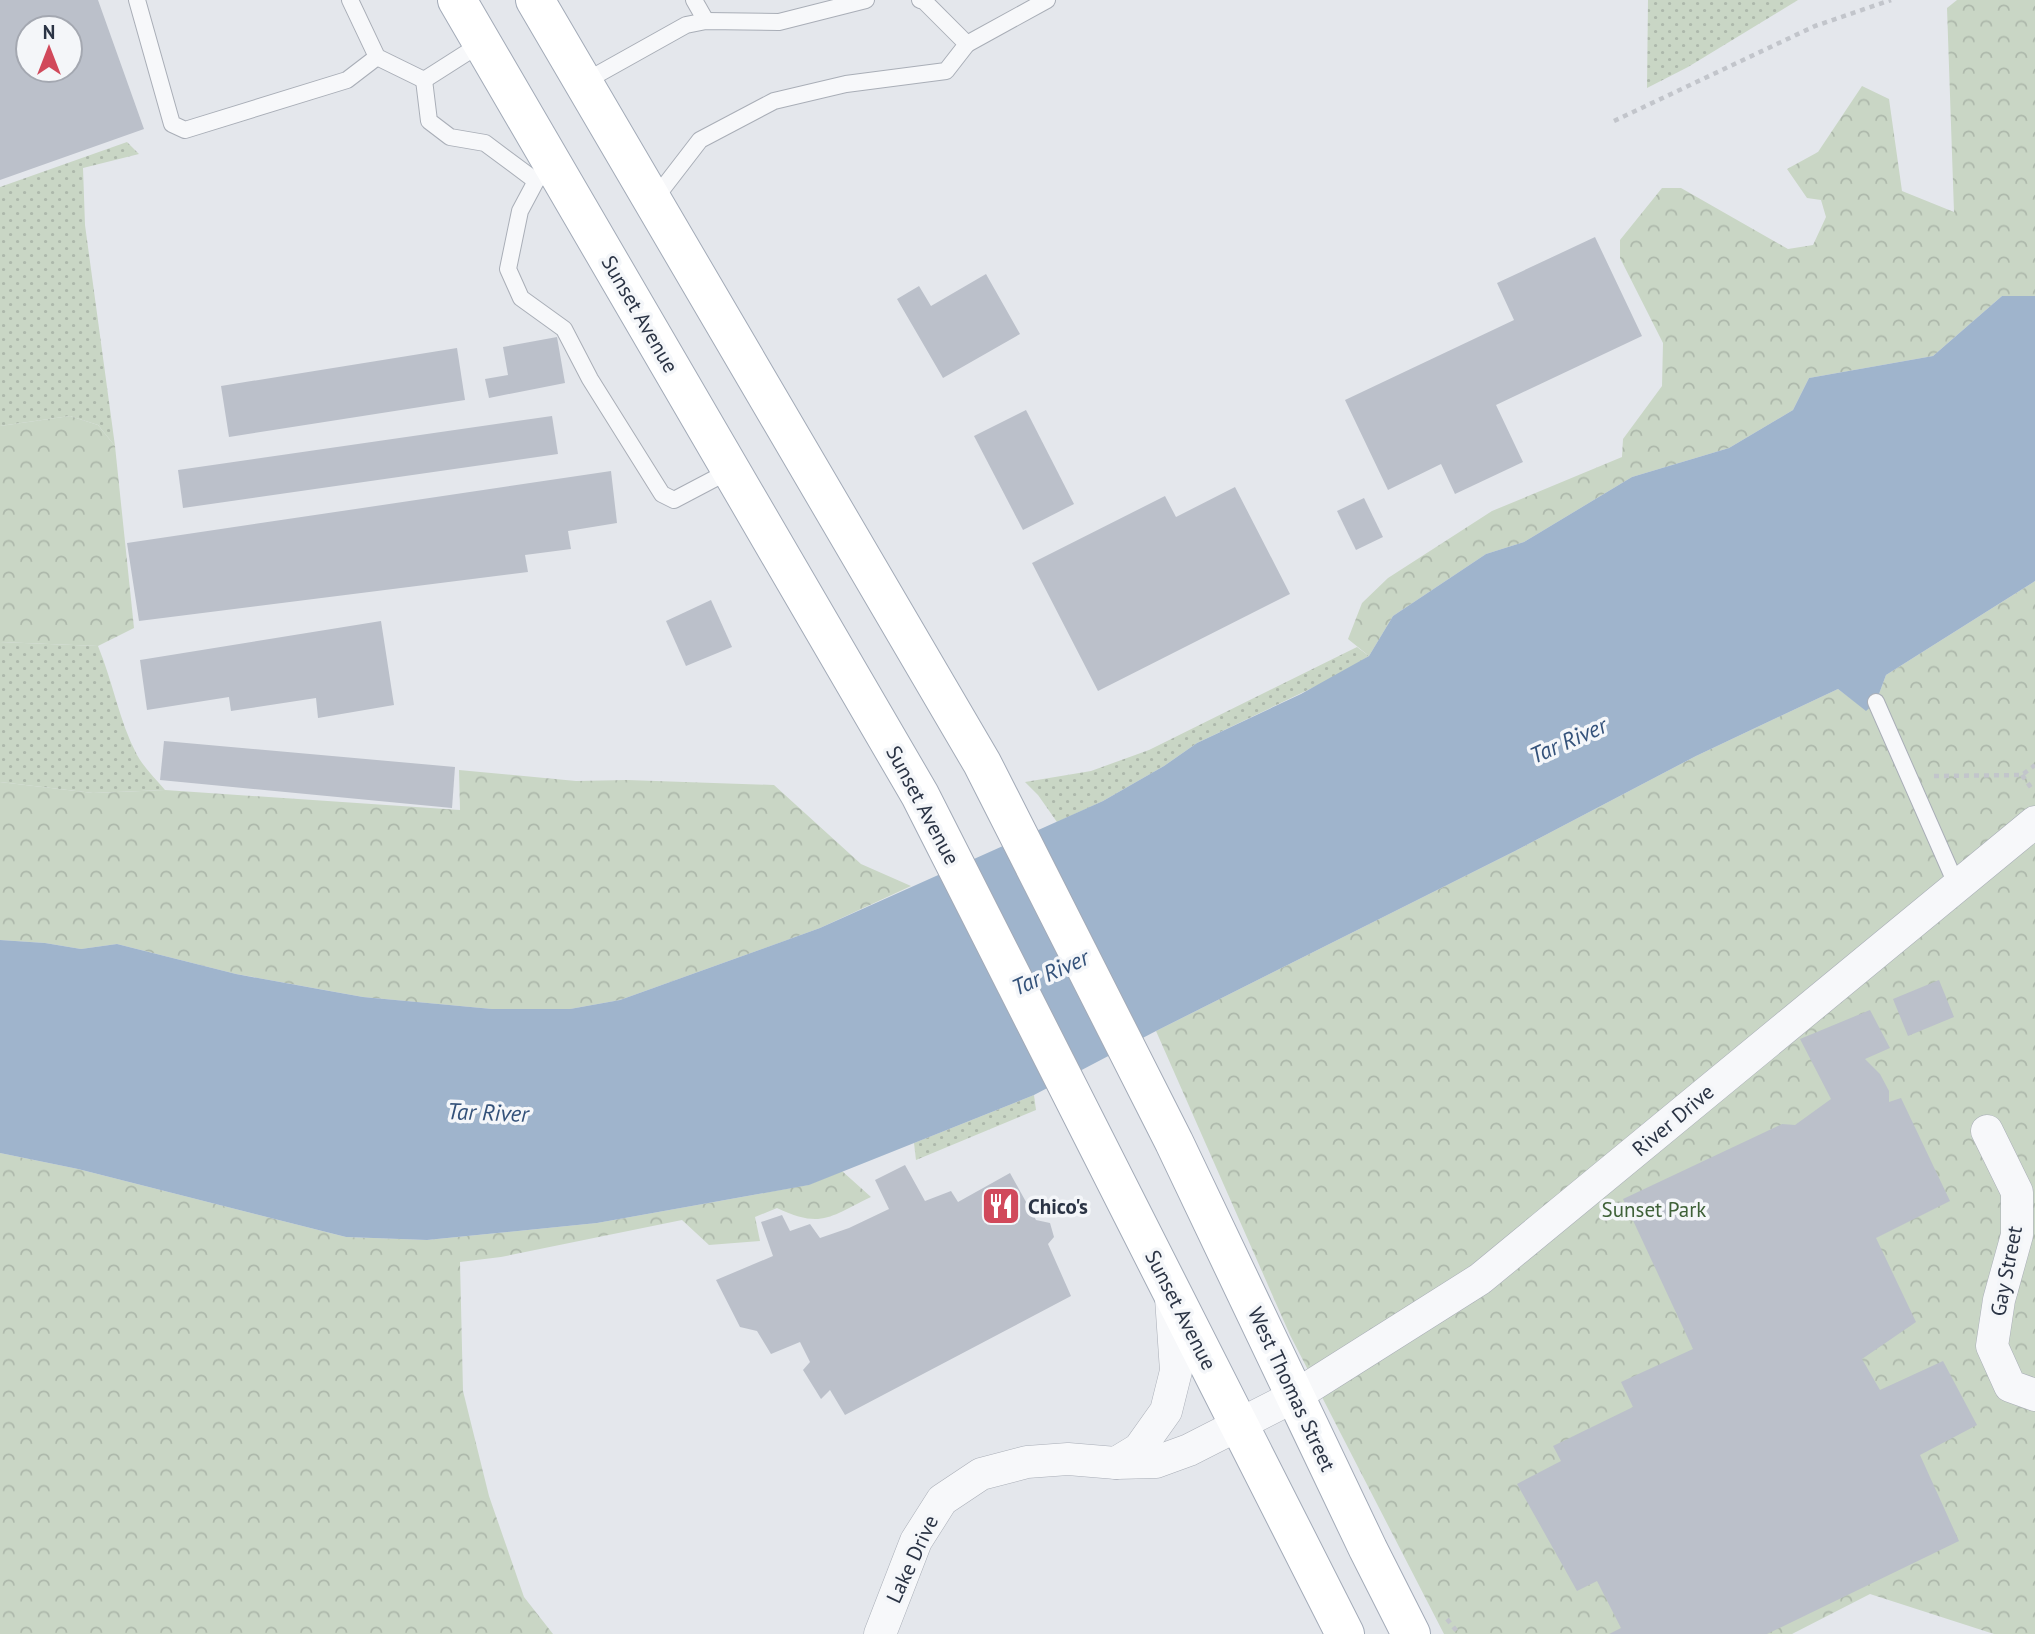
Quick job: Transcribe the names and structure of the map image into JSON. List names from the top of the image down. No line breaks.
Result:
{"streets":{"main road":["Sunset Avenue","West Thomas Street"],"street":["River Drive","Gay Street","Lake Drive"]},"crossings":[["Sunset Avenue","Lake Drive"],["River Drive","West Thomas Street"],["River Drive","Lake Drive"],["West Thomas Street","Lake Drive"]],"water":["Tar River"],"parks":["Sunset Park"],"places":{"restaurant":["Chico's"]},"north":"top"}
